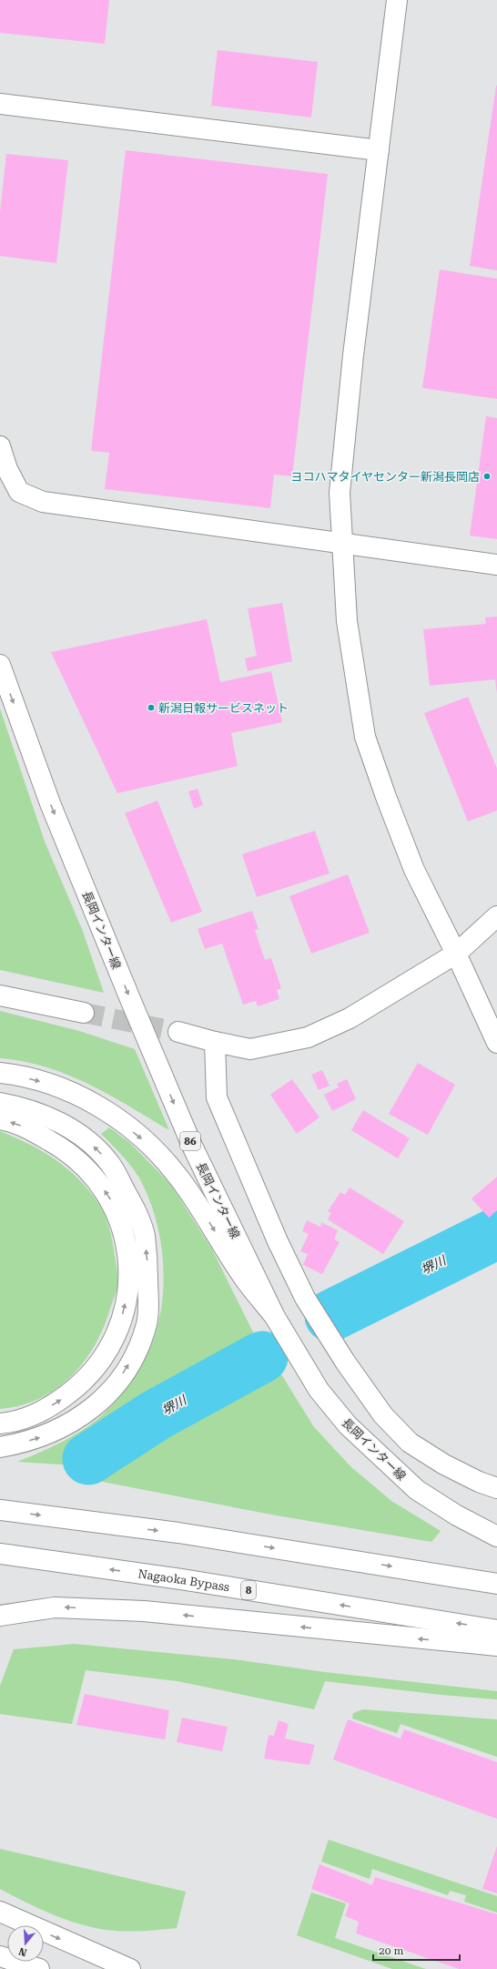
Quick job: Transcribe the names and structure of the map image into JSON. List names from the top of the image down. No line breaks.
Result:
{"streets":{"main road":["長岡インター線","86","Nagaoka Bypass","8"]},"water":["堺川"],"places":["ヨコハマタイヤセンター新潟長岡店","新潟日報サービスネット"],"scale_bar":"20 m","north":"bottom"}
